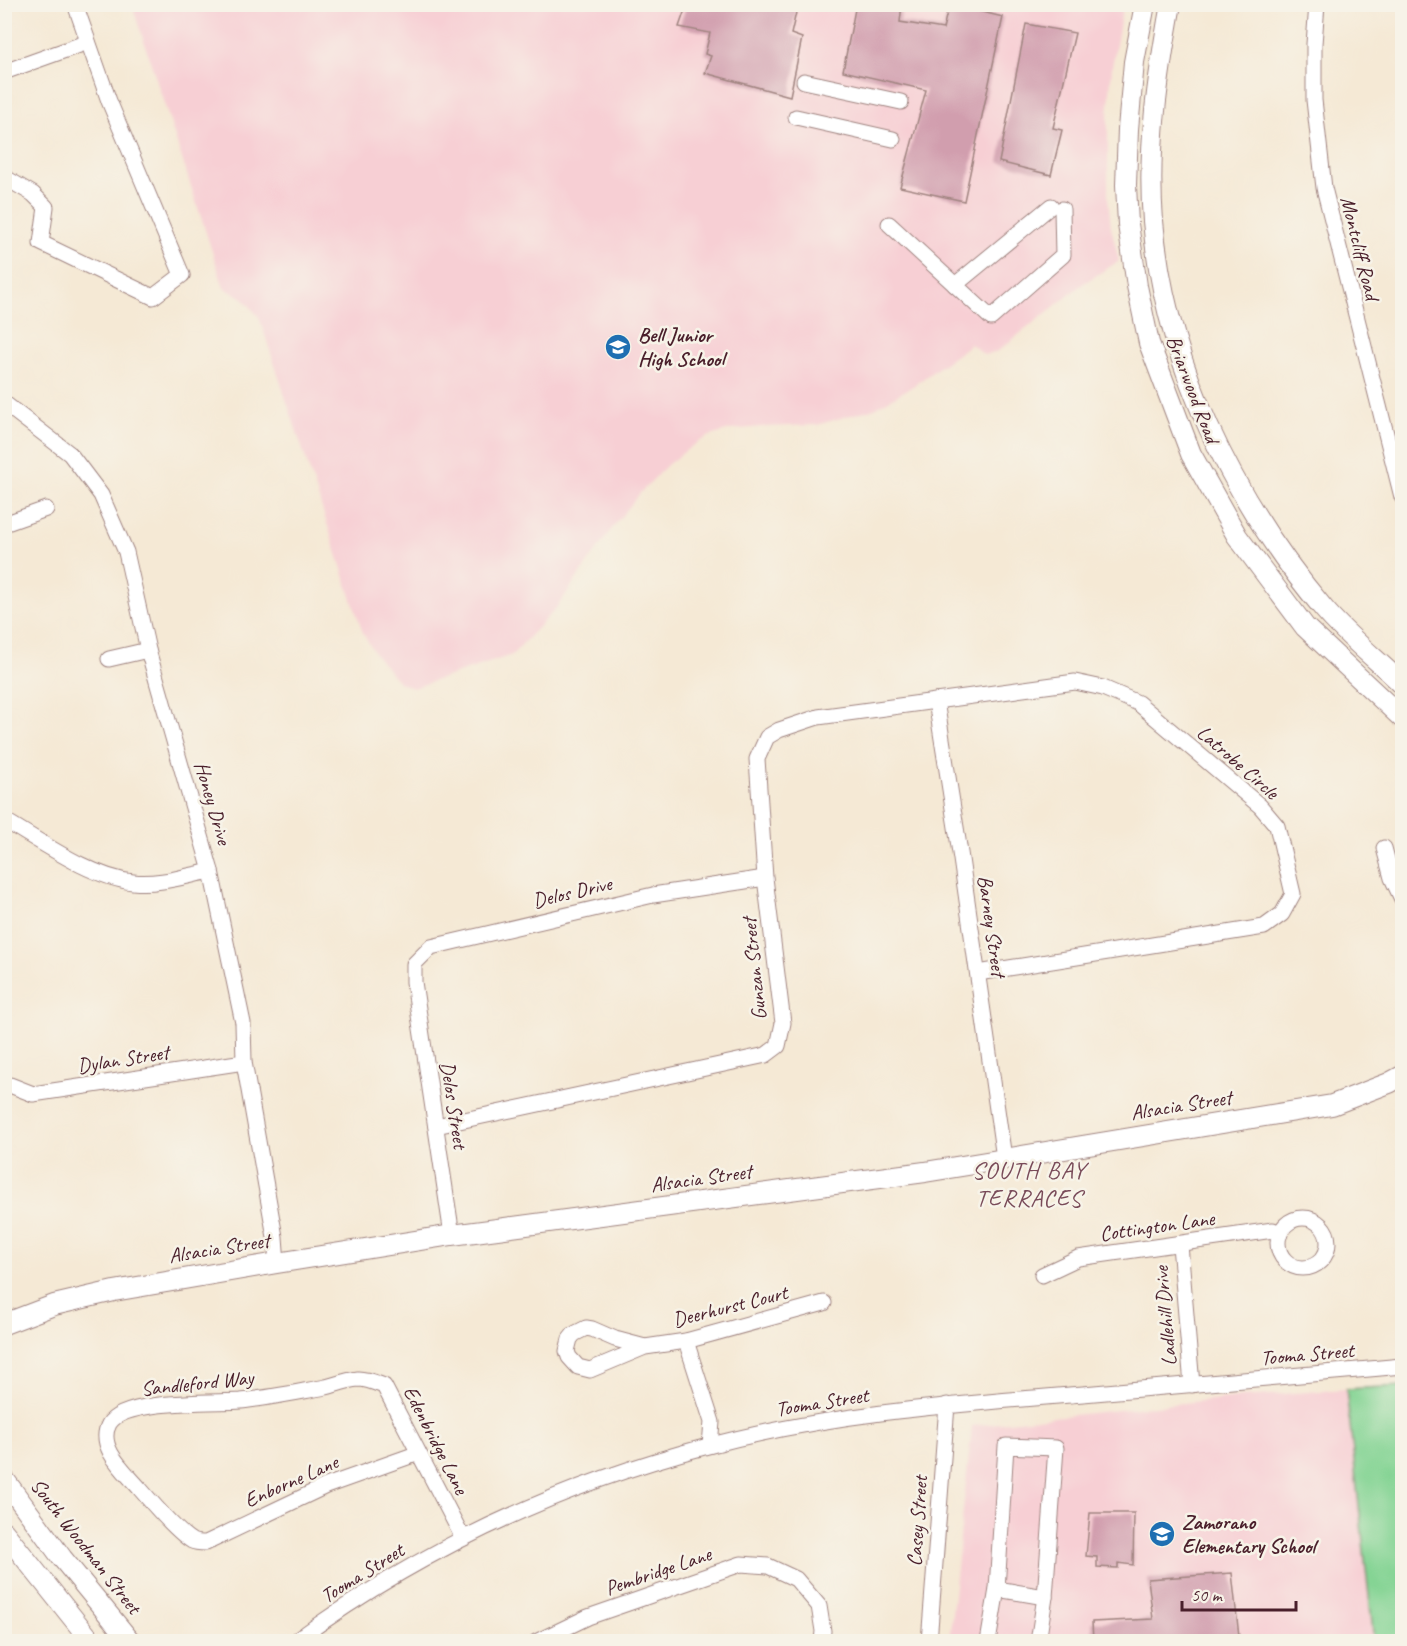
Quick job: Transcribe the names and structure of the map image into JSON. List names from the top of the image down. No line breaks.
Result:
{"streets":{"main road":["Briarwood Road","Alsacia Street","South Woodman Street"],"street":["Montcliff Road","Latrobe Circle","Honey Drive","Delos Drive","Barney Street","Gunzan Street","Dylan Street","Delos Street","Cottington Lane","Deerhurst Court","Ladlehill Drive","Tooma Street","Sandleford Way","Edenbridge Lane","Enborne Lane","Casey Street","Pembridge Lane"]},"crossings":[["Latrobe Circle","Barney Street"],["Latrobe Circle","Gunzan Street"],["Honey Drive","Dylan Street"],["Honey Drive","Alsacia Street"],["Delos Drive","Gunzan Street"],["Delos Drive","Delos Street"],["Barney Street","Alsacia Street"],["Gunzan Street","Delos Street"],["Delos Street","Alsacia Street"],["Cottington Lane","Ladlehill Drive"],["Ladlehill Drive","Tooma Street"],["Tooma Street","Edenbridge Lane"],["Tooma Street","Casey Street"],["Sandleford Way","Edenbridge Lane"],["Sandleford Way","Enborne Lane"],["Edenbridge Lane","Enborne Lane"]],"districts":["SOUTH BAY TERRACES"],"places":{"school or university":["Bell Junior High School","Zamorano Elementary School"]},"scale_bar":"50 m"}
